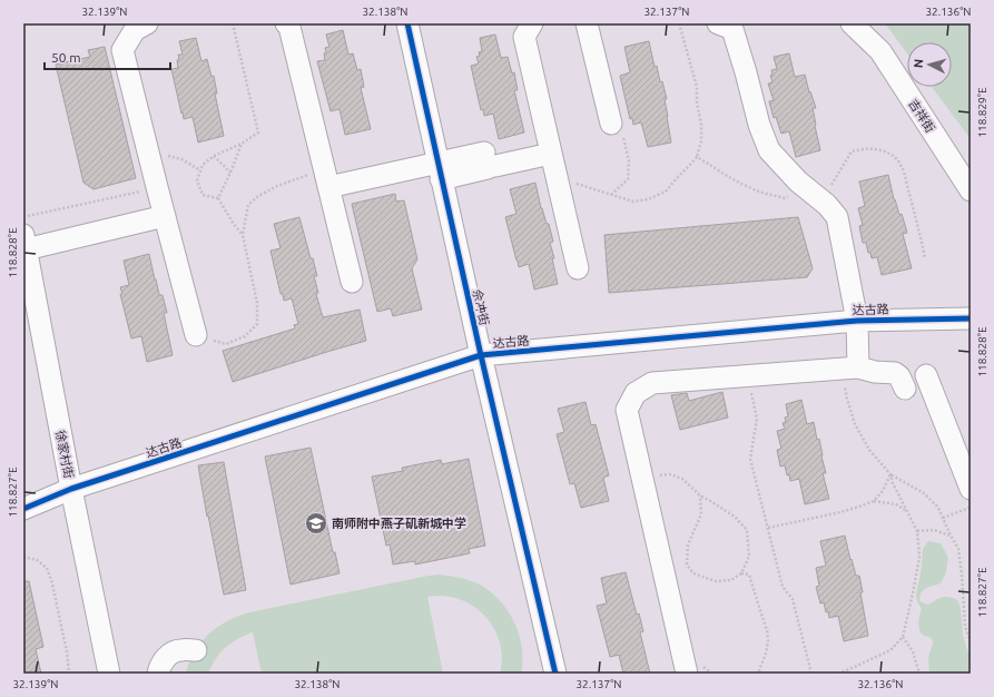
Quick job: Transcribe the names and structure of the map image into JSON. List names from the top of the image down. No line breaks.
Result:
{"streets":{"street":["吉祥街","佘冲街","达古路","徐家村街"]},"crossings":[["佘冲街","达古路"],["达古路","徐家村街"]],"places":{"school or university":["南师附中燕子矶新城中学"]},"scale_bar":"50 m","north":"left","coordinates":["32.139°N","32.138°N","32.137°N","32.136°N","118.829°E","118.828°E","118.827°E"]}
